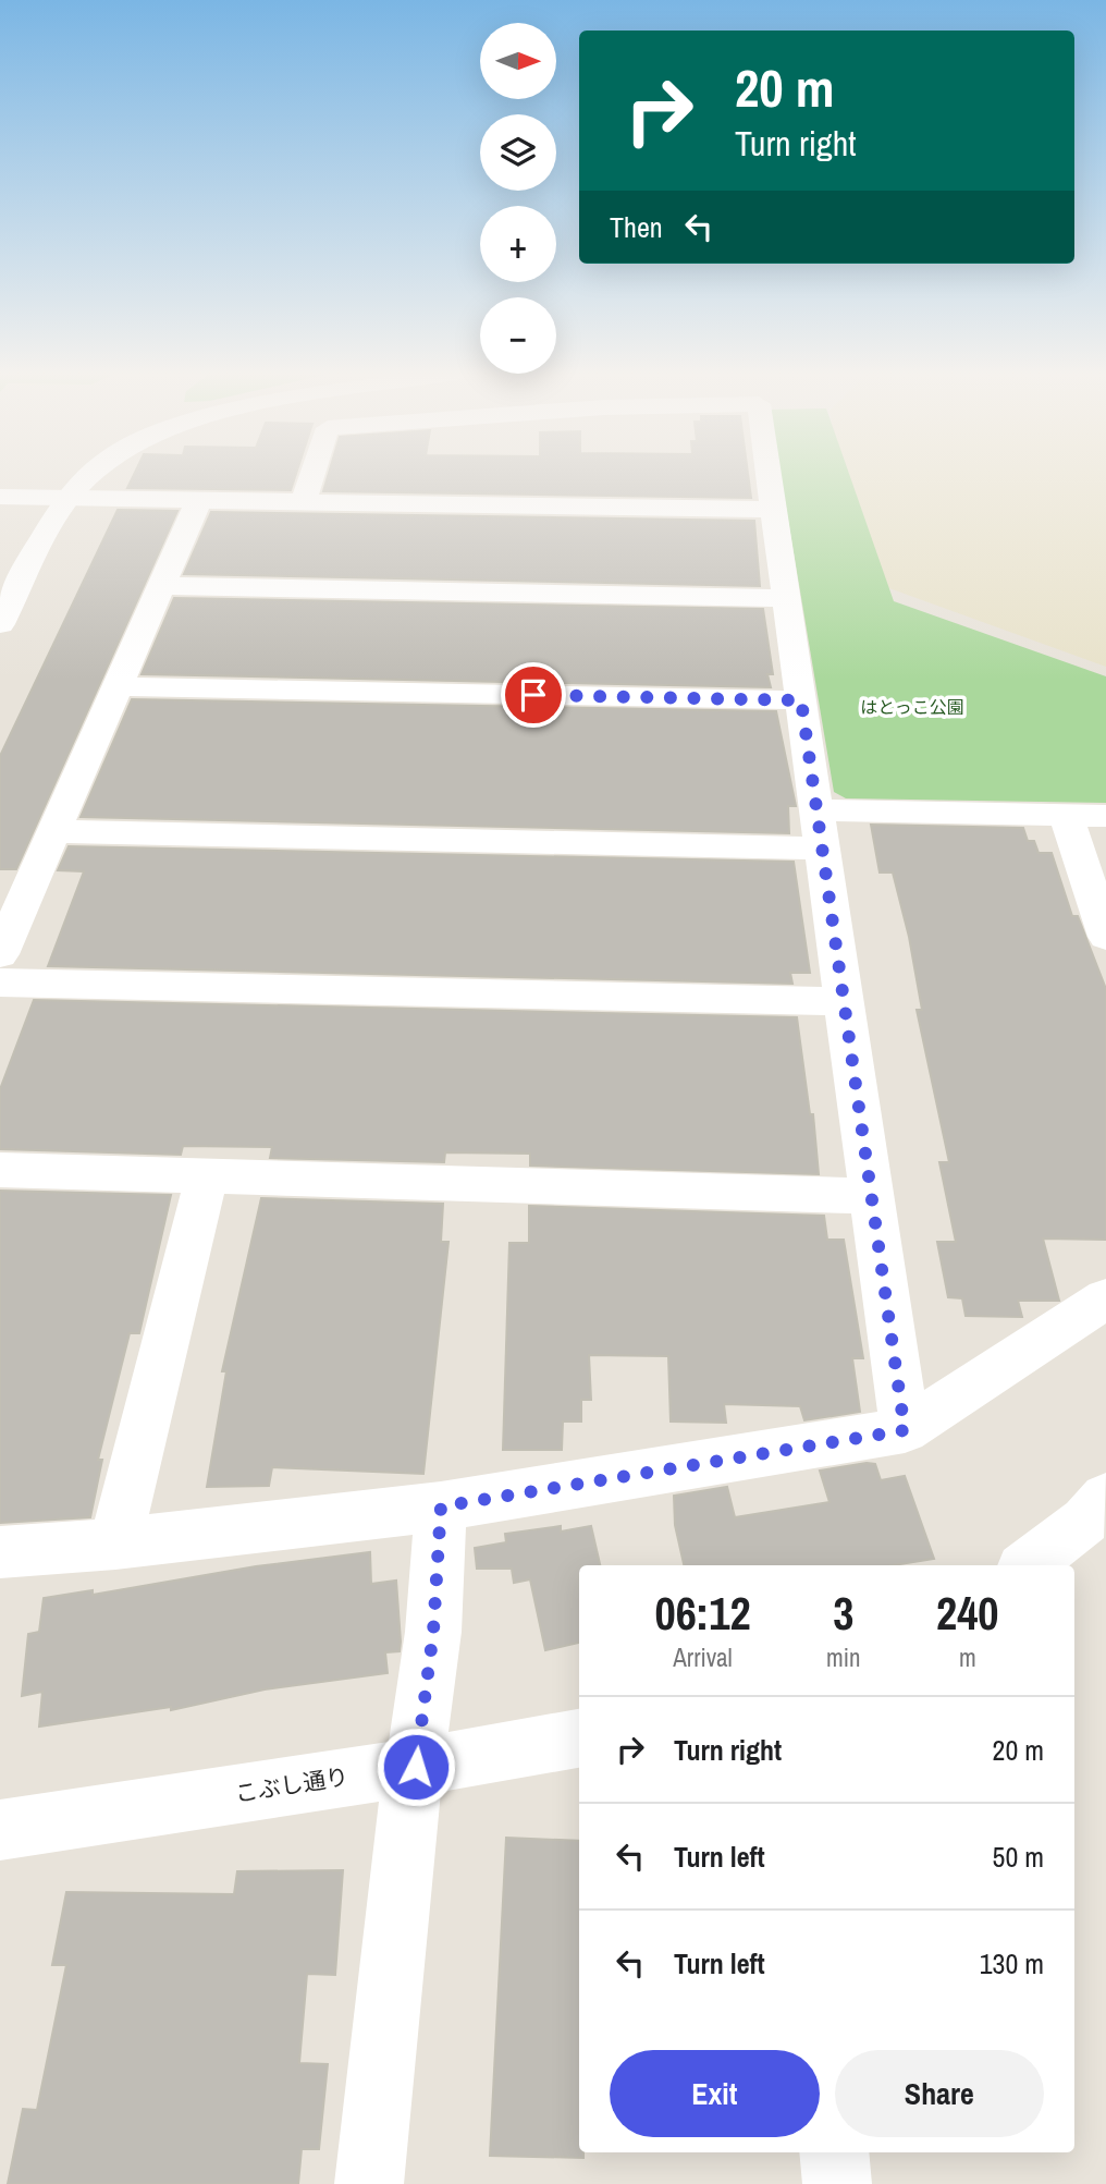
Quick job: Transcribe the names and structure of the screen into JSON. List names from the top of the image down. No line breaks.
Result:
{"streets":{"street":["こぶし通り"]},"parks":["はとっこ公園"],"north":"right","page":{"map_buttons":["+","−"],"turn":["20 m","Turn right"],"then":"Then","eta":["06:12","Arrival","3","min","240","m"],"list":[{"name":"Turn right","value":"20 m"},{"name":"Turn left","value":"50 m"},{"name":"Turn left","value":"130 m"}],"buttons":["Exit","Share"]}}
